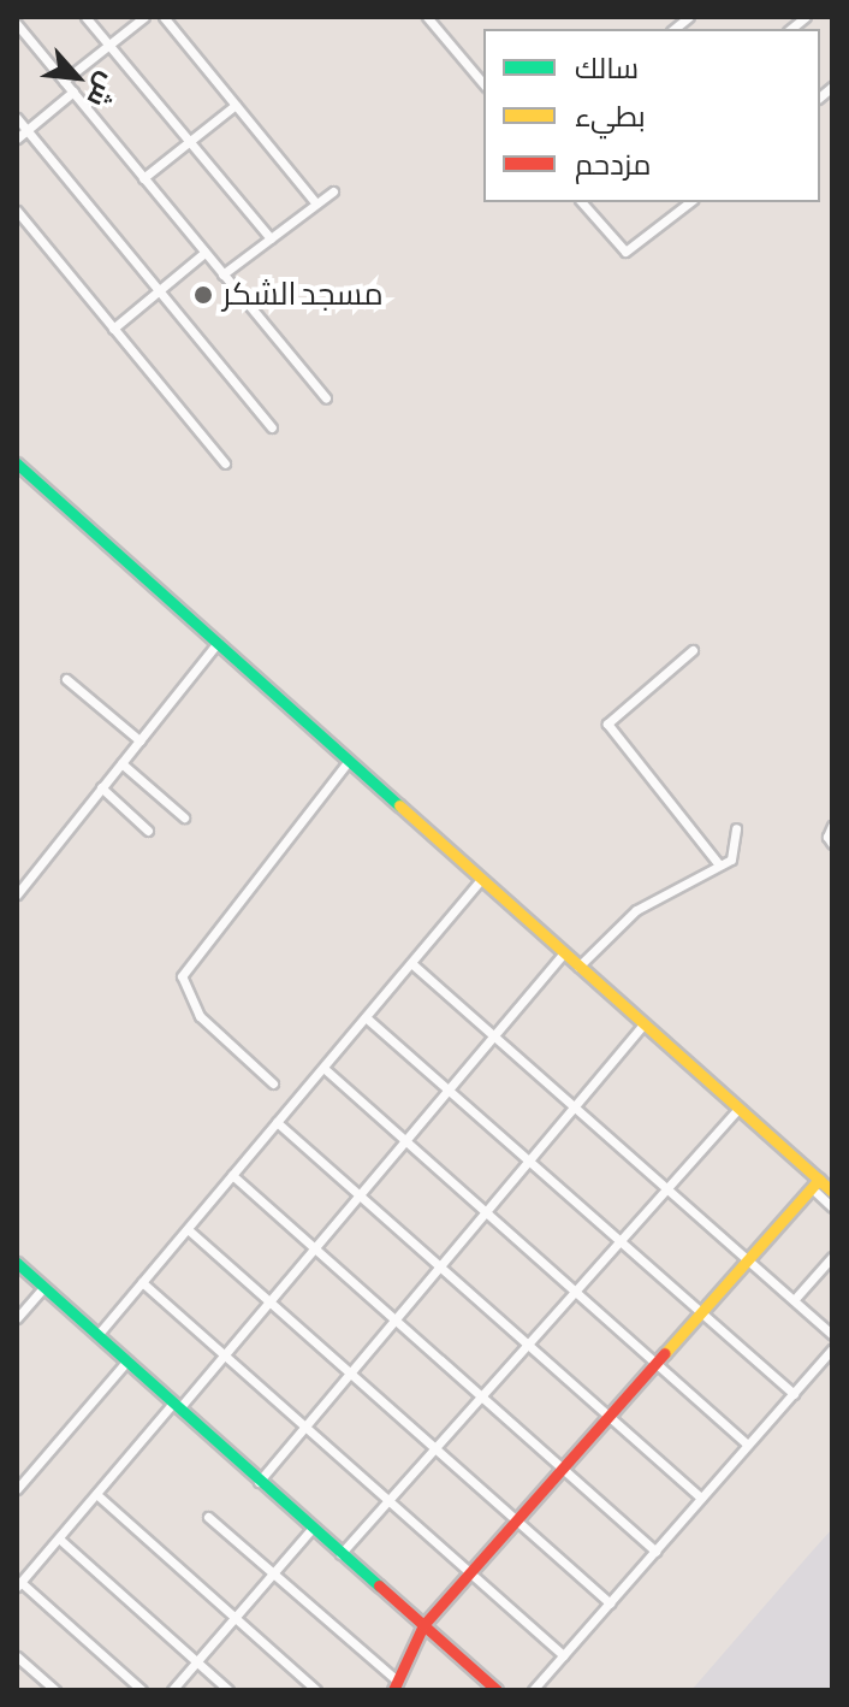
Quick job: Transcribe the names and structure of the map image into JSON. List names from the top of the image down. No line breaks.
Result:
{"places":["مسجد الشكر"],"legend":["سالك","بطيء","مزدحم"],"north":"bottom right"}
